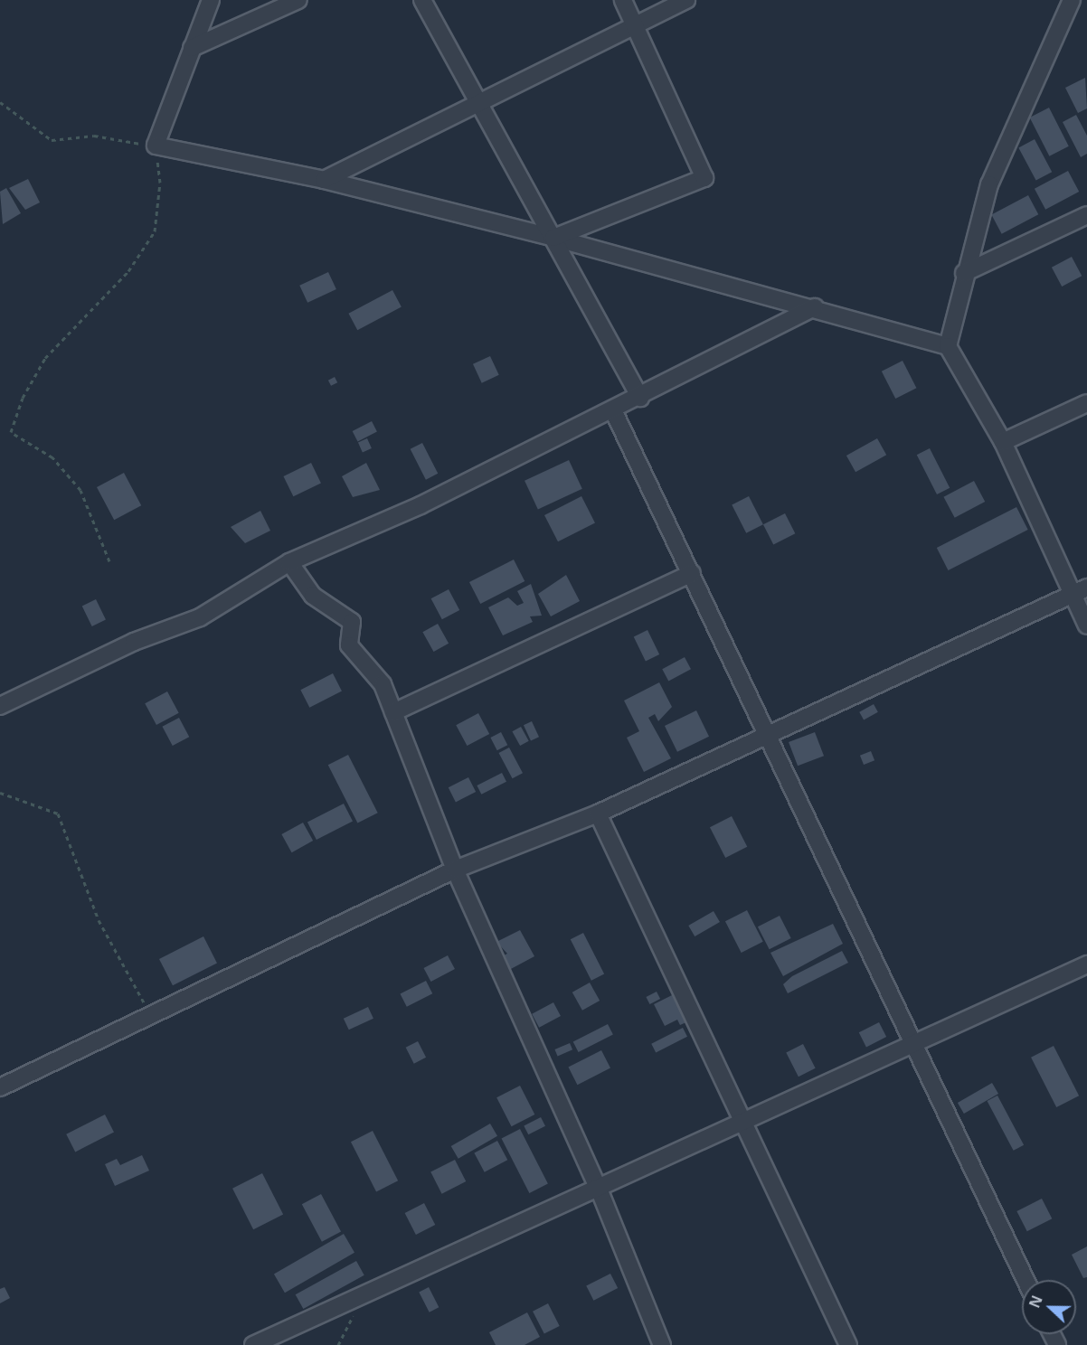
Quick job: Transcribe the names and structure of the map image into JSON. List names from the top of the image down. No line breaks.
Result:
{"north":"left"}
